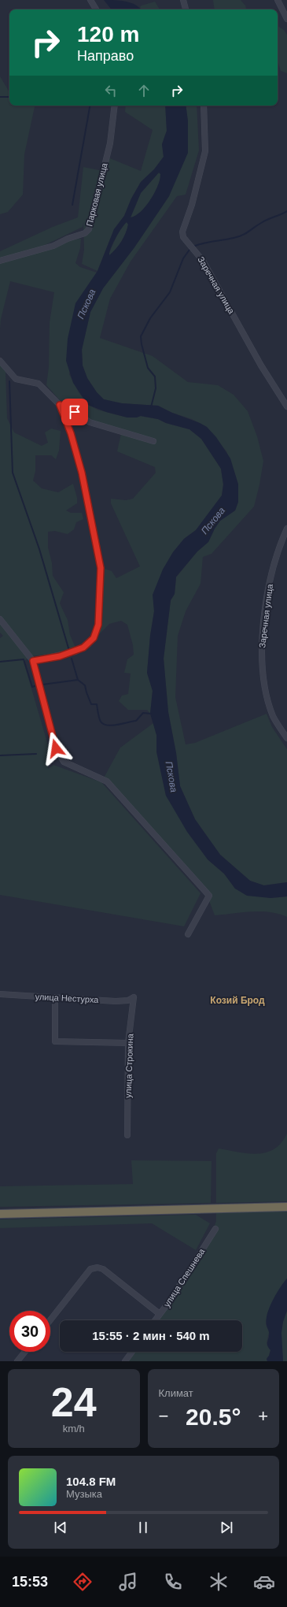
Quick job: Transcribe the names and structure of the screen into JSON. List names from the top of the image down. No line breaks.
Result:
{"streets":{"street":["Парковая улица","Заречная улица","улица Нестурха","улица Строкина","улица Спешнева"]},"crossings":[["улица Нестурха","улица Строкина"]],"districts":["Козий Брод"],"water":["Пскова"],"page":{"turn":["120 m","Направо"],"limit":"30","trip":"15:55 · 2 мин · 540 m","tile":[["24","km/h"],"Климат"],"heat":["−","20.5°","+"],"song":["104.8 FM","Музыка"],"tabs":"15:53"}}
